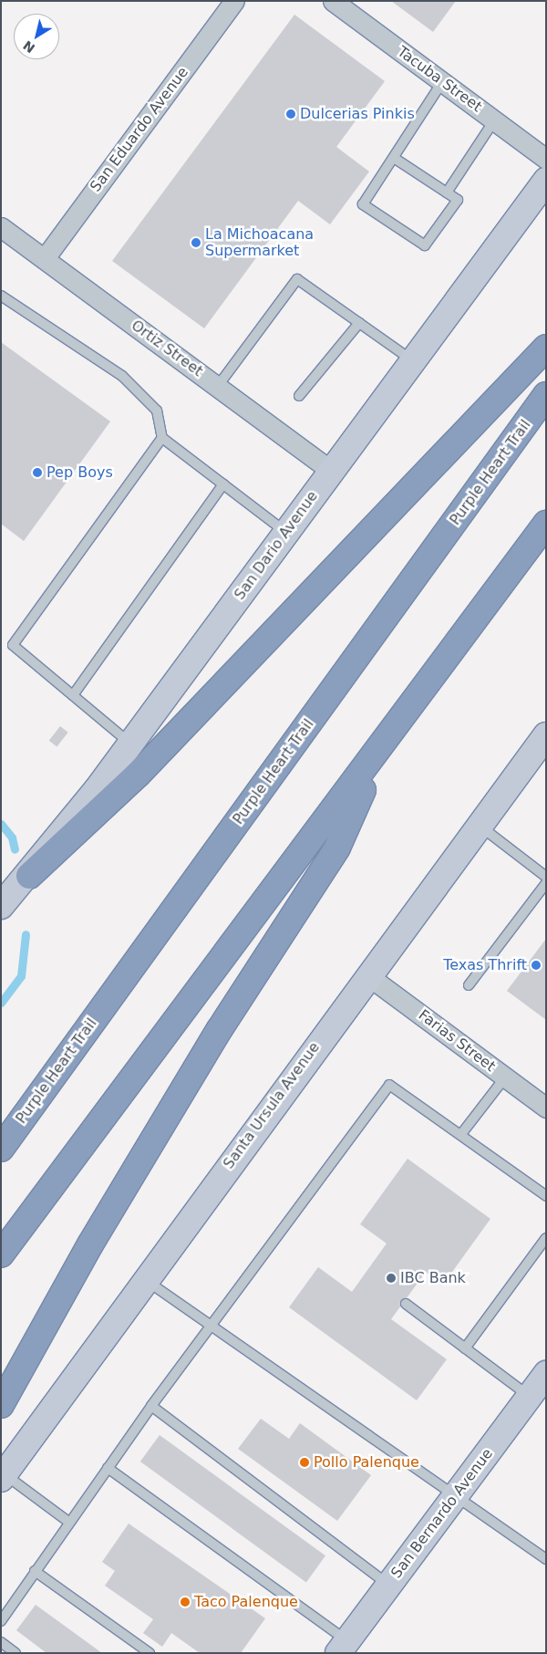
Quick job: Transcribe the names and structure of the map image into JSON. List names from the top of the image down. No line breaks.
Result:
{"streets":{"highway":["Purple Heart Trail"],"main road":["San Dario Avenue","Santa Ursula Avenue","San Bernardo Avenue"],"street":["Tacuba Street","San Eduardo Avenue","Ortiz Street","Farias Street"]},"crossings":[["San Eduardo Avenue","Ortiz Street"],["Ortiz Street","San Dario Avenue"],["Farias Street","Santa Ursula Avenue"]],"places":["Dulcerias Pinkis","La Michoacana Supermarket","Pep Boys","Texas Thrift","IBC Bank","Pollo Palenque","Taco Palenque"],"north":"bottom left"}
